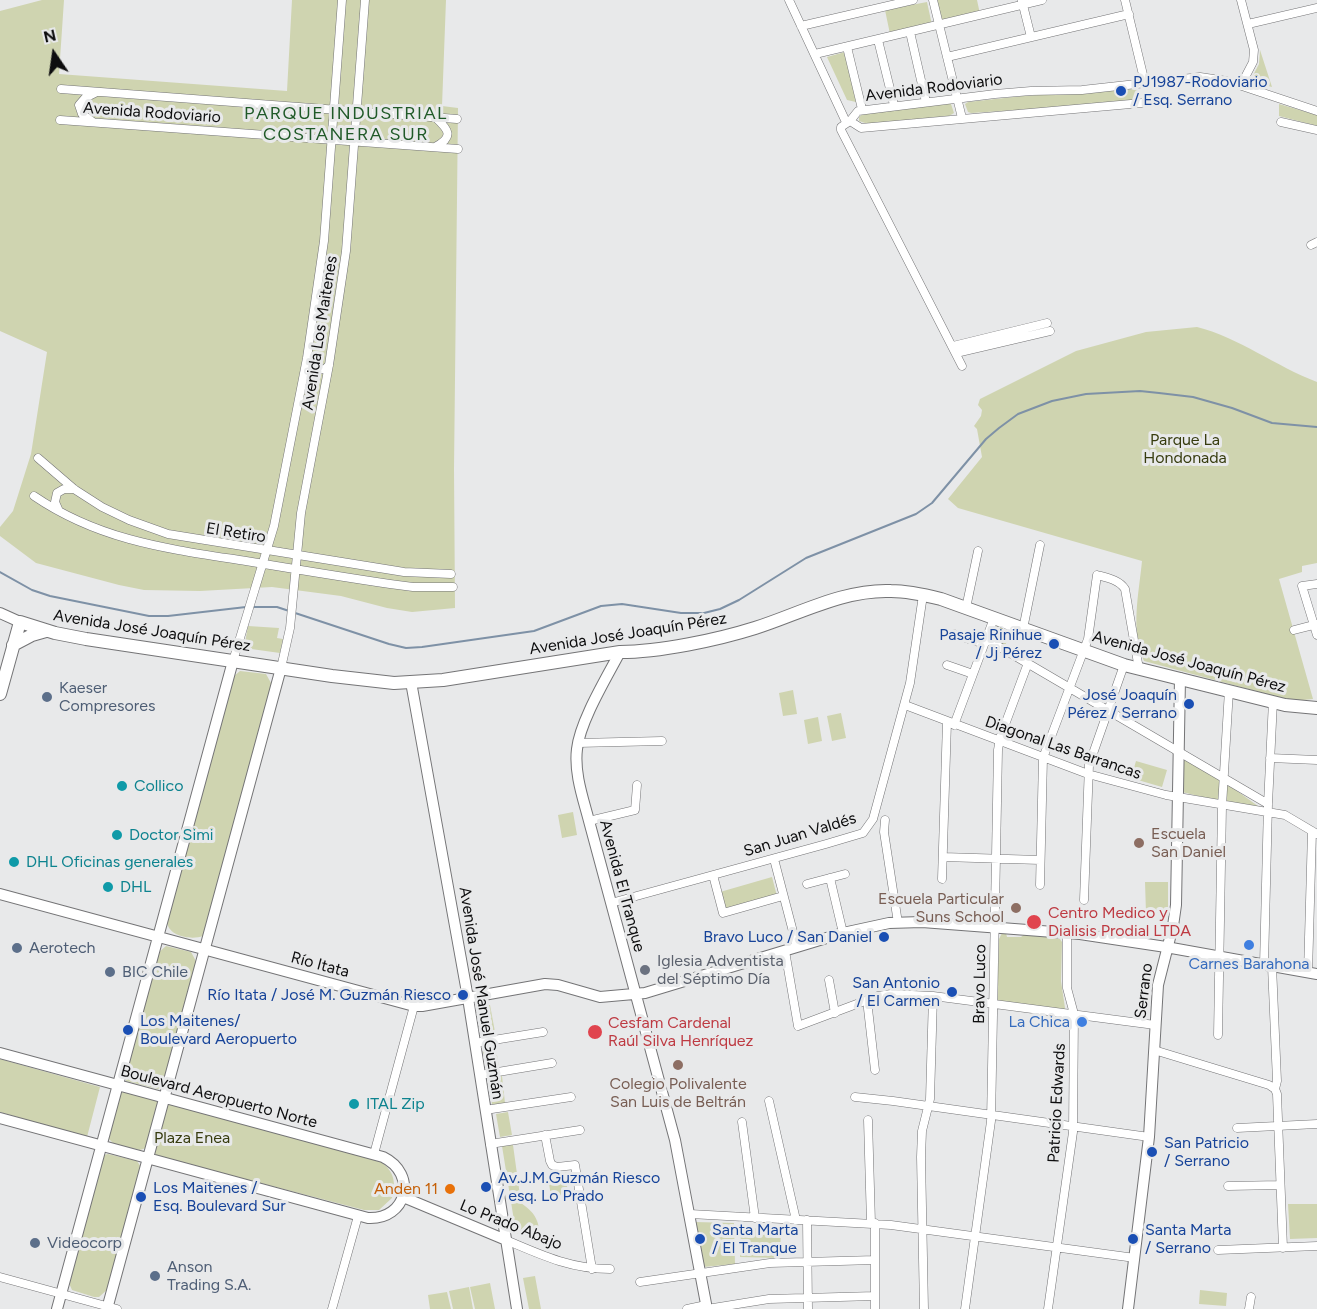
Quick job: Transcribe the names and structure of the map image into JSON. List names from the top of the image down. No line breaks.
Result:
{"streets":{"main road":["Avenida José Joaquín Pérez"],"street":["Avenida Rodoviario","Avenida Los Maitenes","El Retiro","Diagonal Las Barrancas","San Juan Valdés","Avenida El Tranque","Río Itata","Bravo Luco","Serrano","Avenida José Manuel Guzmán","Boulevard Aeropuerto Norte","Patricio Edwards","Lo Prado Abajo"]},"crossings":[["Avenida Rodoviario","Avenida Los Maitenes"],["Avenida Los Maitenes","El Retiro"],["Avenida Los Maitenes","Avenida José Joaquín Pérez"],["Avenida José Joaquín Pérez","San Juan Valdés"],["Avenida José Joaquín Pérez","Avenida El Tranque"],["Avenida José Joaquín Pérez","Serrano"],["Avenida José Joaquín Pérez","Avenida José Manuel Guzmán"],["Diagonal Las Barrancas","San Juan Valdés"],["Diagonal Las Barrancas","Bravo Luco"],["Diagonal Las Barrancas","Serrano"],["San Juan Valdés","Avenida El Tranque"],["Avenida El Tranque","Río Itata"],["Río Itata","Bravo Luco"],["Río Itata","Serrano"],["Río Itata","Avenida José Manuel Guzmán"],["Río Itata","Patricio Edwards"],["Avenida José Manuel Guzmán","Lo Prado Abajo"],["Boulevard Aeropuerto Norte","Lo Prado Abajo"]],"districts":["PARQUE INDUSTRIAL COSTANERA SUR"],"parks":["Parque La Hondonada","Plaza Enea"],"places":["PJ1987-Rodoviario / Esq. Serrano","Pasaje Rinihue / Jj Pérez","Kaeser Compresores","José Joaquín Pérez / Serrano","Collico","Doctor Simi","Escuela San Daniel","DHL Oficinas generales","DHL","Escuela Particular Suns School","Centro Medico y Dialisis Prodial LTDA","Bravo Luco / San Daniel","Carnes Barahona","Aerotech","Iglesia Adventista del Séptimo Día","BIC Chile","San Antonio / El Carmen","Río Itata / José M. Guzmán Riesco","La Chica","Los Maitenes/ Boulevard Aeropuerto","Cesfam Cardenal Raúl Silva Henríquez","Colegio Polivalente San Luis de Beltrán","ITAL Zip","San Patricio / Serrano","Av.J.M.Guzmán Riesco / esq. Lo Prado","Anden 11","Los Maitenes / Esq. Boulevard Sur","Santa Marta / El Tranque","Santa Marta / Serrano","Videocorp","Anson Trading S.A."],"north":"top"}
